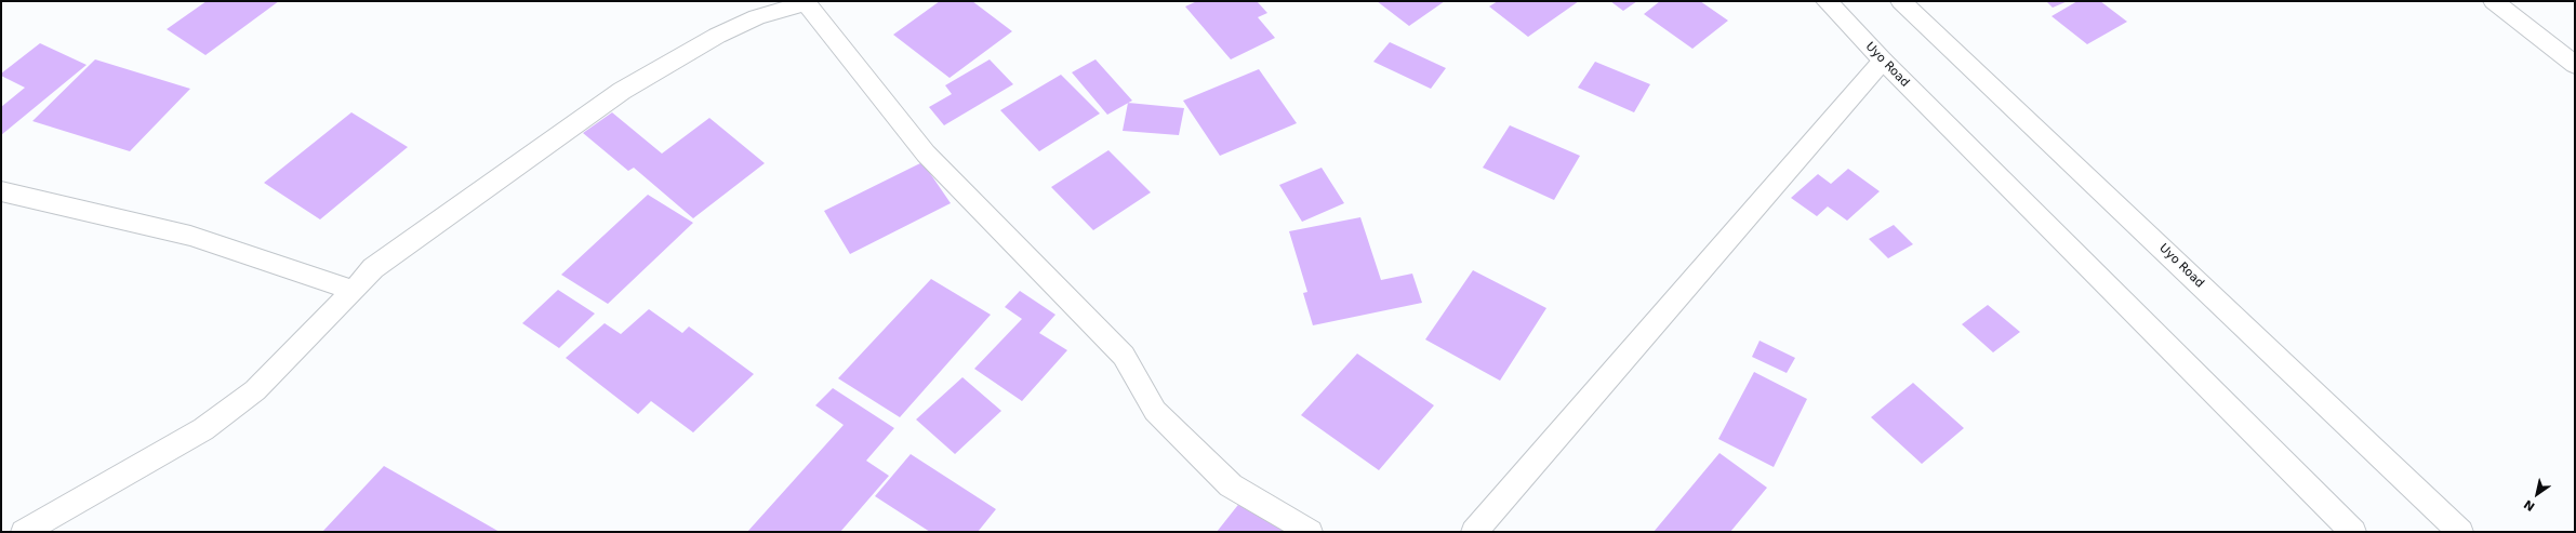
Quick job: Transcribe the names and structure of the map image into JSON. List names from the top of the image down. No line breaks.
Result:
{"streets":{"main road":["Uyo Road"]},"north":"bottom left"}
